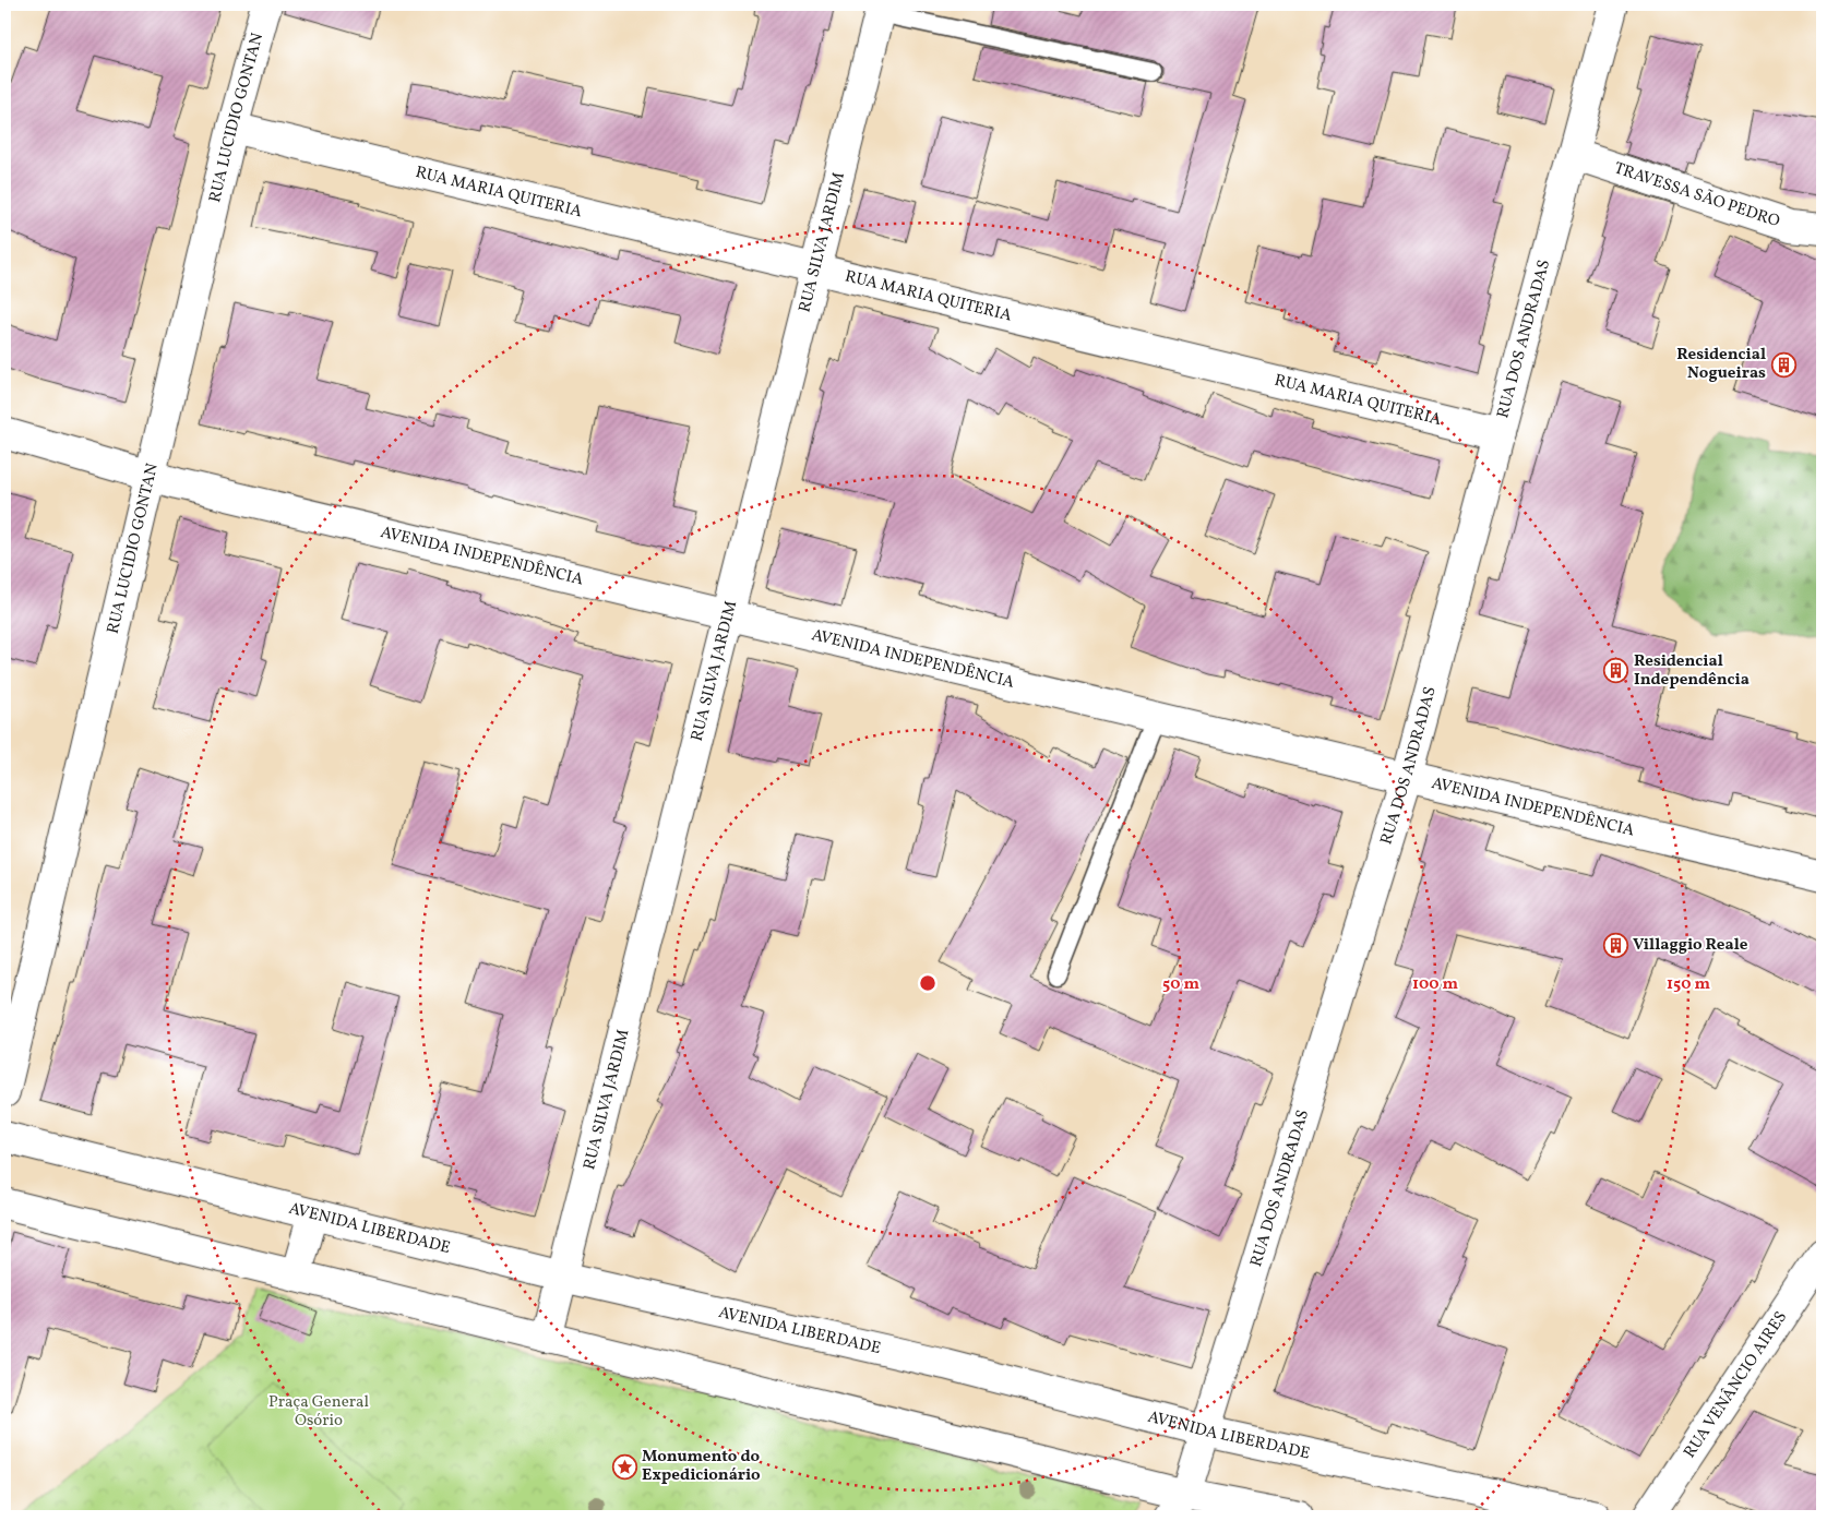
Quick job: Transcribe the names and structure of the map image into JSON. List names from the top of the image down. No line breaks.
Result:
{"streets":{"street":["RUA LUCIDIO GONTAN","RUA MARIA QUITERIA","TRAVESSA SÃO PEDRO","RUA SILVA JARDIM","RUA DOS ANDRADAS","AVENIDA INDEPENDÊNCIA","AVENIDA LIBERDADE","RUA VENÂNCIO AIRES"]},"crossings":[["RUA LUCIDIO GONTAN","RUA MARIA QUITERIA"],["RUA LUCIDIO GONTAN","AVENIDA INDEPENDÊNCIA"],["RUA MARIA QUITERIA","RUA SILVA JARDIM"],["RUA MARIA QUITERIA","RUA DOS ANDRADAS"],["TRAVESSA SÃO PEDRO","RUA DOS ANDRADAS"],["RUA SILVA JARDIM","AVENIDA INDEPENDÊNCIA"],["RUA SILVA JARDIM","AVENIDA LIBERDADE"],["RUA DOS ANDRADAS","AVENIDA INDEPENDÊNCIA"],["RUA DOS ANDRADAS","AVENIDA LIBERDADE"]],"parks":["Praça General Osório"],"places":{"building":["Residencial Nogueiras","Residencial Independência","Villaggio Reale"],"place":["Monumento do Expedicionário"]},"rings":["50 m","100 m","150 m"]}
